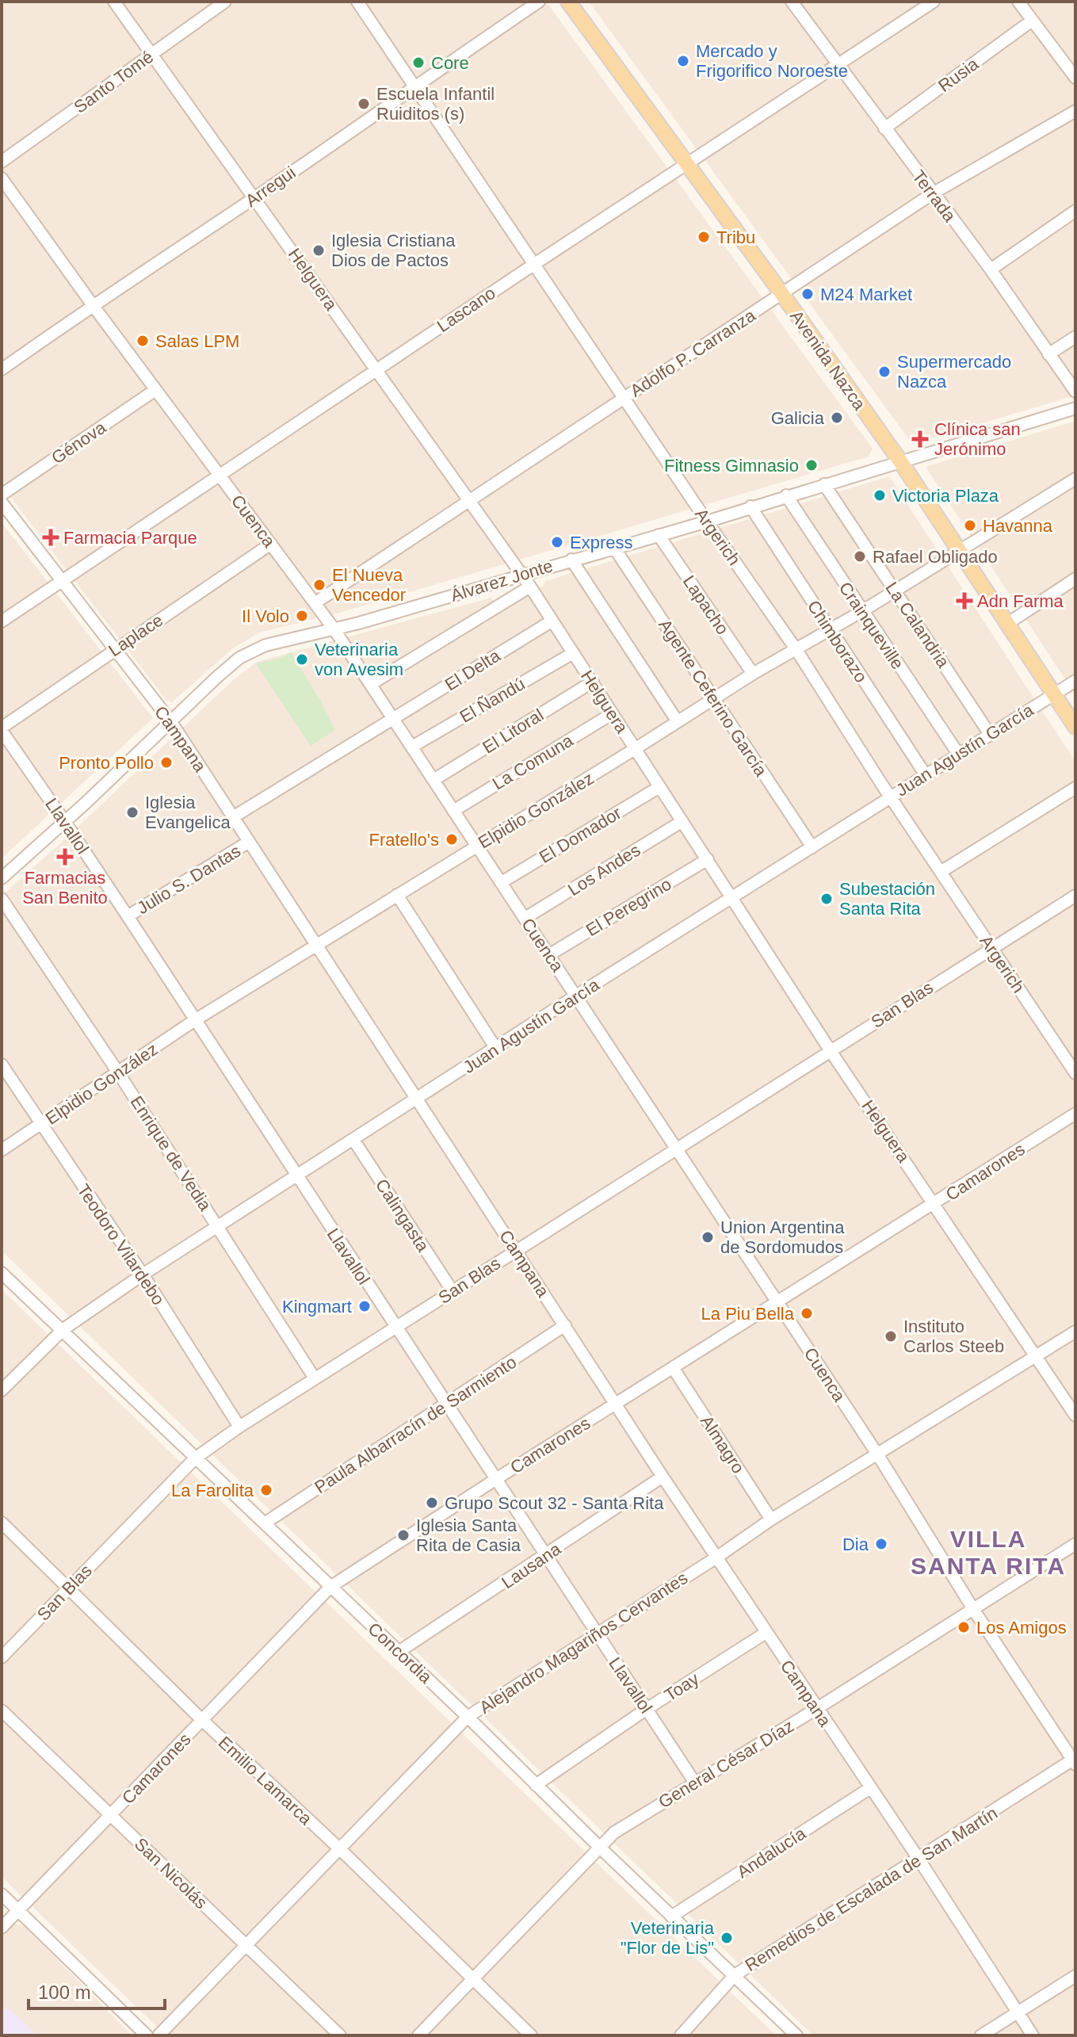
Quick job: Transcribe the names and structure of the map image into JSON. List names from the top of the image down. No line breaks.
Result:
{"streets":{"main road":["Avenida Nazca"],"street":["Rusia","Santo Tomé","Arregui","Terrada","Helguera","Lascano","Adolfo P. Carranza","Génova","Cuenca","Argerich","Álvarez Jonte","Lapacho","La Calandria","Crainqueville","Laplace","Chimborazo","El Delta","Agente Ceferino García","El Ñandú","El Litoral","Campana","Juan Agustín García","La Comuna","Elpidio González","Llavallol","El Domador","Los Andes","Julio S. Dantas","El Peregrino","San Blas","Enrique de Vedia","Camarones","Calingasta","Teodoro Vilardebo","Paula Albarracín de Sarmiento","Almagro","Lausana","Alejandro Magariños Cervantes","Concordia","Toay","General César Díaz","Emilio Lamarca","Andalucía","San Nicolás","Remedios de Escalada de San Martín"]},"crossings":[["Rusia","Terrada"],["Santo Tomé","Helguera"],["Arregui","Helguera"],["Arregui","Cuenca"],["Arregui","Argerich"],["Terrada","Lascano"],["Terrada","Adolfo P. Carranza"],["Helguera","Lascano"],["Helguera","Adolfo P. Carranza"],["Helguera","Álvarez Jonte"],["Helguera","El Delta"],["Helguera","El Ñandú"],["Helguera","El Litoral"],["Helguera","Juan Agustín García"],["Helguera","La Comuna"],["Helguera","Elpidio González"],["Helguera","El Domador"],["Helguera","Los Andes"],["Helguera","El Peregrino"],["Helguera","San Blas"],["Helguera","Camarones"],["Helguera","Alejandro Magariños Cervantes"],["Lascano","Avenida Nazca"],["Lascano","Cuenca"],["Lascano","Argerich"],["Lascano","Campana"],["Adolfo P. Carranza","Avenida Nazca"],["Adolfo P. Carranza","Cuenca"],["Adolfo P. Carranza","Argerich"],["Avenida Nazca","Álvarez Jonte"],["Avenida Nazca","Juan Agustín García"],["Avenida Nazca","Elpidio González"],["Génova","Cuenca"],["Cuenca","Álvarez Jonte"],["Cuenca","Laplace"],["Cuenca","El Delta"],["Cuenca","El Ñandú"],["Cuenca","El Litoral"],["Cuenca","Juan Agustín García"],["Cuenca","La Comuna"],["Cuenca","Elpidio González"],["Cuenca","El Domador"],["Cuenca","Los Andes"],["Cuenca","El Peregrino"],["Cuenca","San Blas"],["Cuenca","Camarones"],["Cuenca","Alejandro Magariños Cervantes"],["Cuenca","General César Díaz"],["Cuenca","Remedios de Escalada de San Martín"],["Argerich","Álvarez Jonte"],["Argerich","Juan Agustín García"],["Argerich","Elpidio González"],["Argerich","San Blas"],["Álvarez Jonte","Lapacho"],["Álvarez Jonte","La Calandria"],["Álvarez Jonte","Crainqueville"],["Álvarez Jonte","Chimborazo"],["Álvarez Jonte","Agente Ceferino García"],["Álvarez Jonte","Campana"],["Álvarez Jonte","Llavallol"],["Lapacho","Elpidio González"],["La Calandria","Juan Agustín García"],["La Calandria","Elpidio González"],["Crainqueville","Juan Agustín García"],["Crainqueville","Elpidio González"],["Laplace","Campana"],["Laplace","Llavallol"],["Chimborazo","Juan Agustín García"],["Chimborazo","Elpidio González"],["El Delta","Campana"],["Agente Ceferino García","Juan Agustín García"],["Agente Ceferino García","Elpidio González"],["Campana","Juan Agustín García"],["Campana","Elpidio González"],["Campana","Julio S. Dantas"],["Campana","San Blas"],["Campana","Camarones"],["Campana","Paula Albarracín de Sarmiento"],["Campana","Lausana"],["Campana","Alejandro Magariños Cervantes"],["Campana","Toay"],["Campana","General César Díaz"],["Campana","Andalucía"],["Campana","Remedios de Escalada de San Martín"],["Juan Agustín García","Llavallol"],["Juan Agustín García","Enrique de Vedia"],["Juan Agustín García","Calingasta"],["Juan Agustín García","Teodoro Vilardebo"],["Juan Agustín García","Concordia"],["Elpidio González","Llavallol"],["Elpidio González","Enrique de Vedia"],["Elpidio González","Teodoro Vilardebo"],["Llavallol","Julio S. Dantas"],["Llavallol","San Blas"],["Llavallol","Camarones"],["Llavallol","Paula Albarracín de Sarmiento"],["Llavallol","Lausana"],["Llavallol","Alejandro Magariños Cervantes"],["Llavallol","Toay"],["Llavallol","General César Díaz"],["San Blas","Enrique de Vedia"],["San Blas","Calingasta"],["San Blas","Teodoro Vilardebo"],["San Blas","Concordia"],["San Blas","Emilio Lamarca"],["Camarones","Almagro"],["Camarones","Concordia"],["Camarones","Emilio Lamarca"],["Camarones","San Nicolás"],["Paula Albarracín de Sarmiento","Concordia"],["Almagro","Alejandro Magariños Cervantes"],["Lausana","Concordia"],["Alejandro Magariños Cervantes","Concordia"],["Alejandro Magariños Cervantes","Emilio Lamarca"],["Alejandro Magariños Cervantes","San Nicolás"],["Concordia","Toay"],["Concordia","General César Díaz"],["Concordia","Andalucía"],["Concordia","Remedios de Escalada de San Martín"],["General César Díaz","Emilio Lamarca"]],"districts":["VILLA SANTA RITA"],"places":{"other":["Mercado y Frigorifico Noroeste","Core","Escuela Infantil Ruiditos (s)","Tribu","Iglesia Cristiana Dios de Pactos","M24 Market","Salas LPM","Supermercado Nazca","Galicia","Fitness Gimnasio","Victoria Plaza","Havanna","Express","Rafael Obligado","El Nueva Vencedor","Il Volo","Veterinaria von Avesim","Pronto Pollo","Iglesia Evangelica","Fratello's","Subestación Santa Rita","Union Argentina de Sordomudos","Kingmart","La Piu Bella","Instituto Carlos Steeb","La Farolita","Grupo Scout 32 - Santa Rita","Iglesia Santa Rita de Casia","Dia","Los Amigos","Veterinaria \"Flor de Lis\""],"health":["Clínica san Jerónimo","Farmacia Parque","Adn Farma","Farmacias San Benito"]},"scale_bar":"100 m"}
